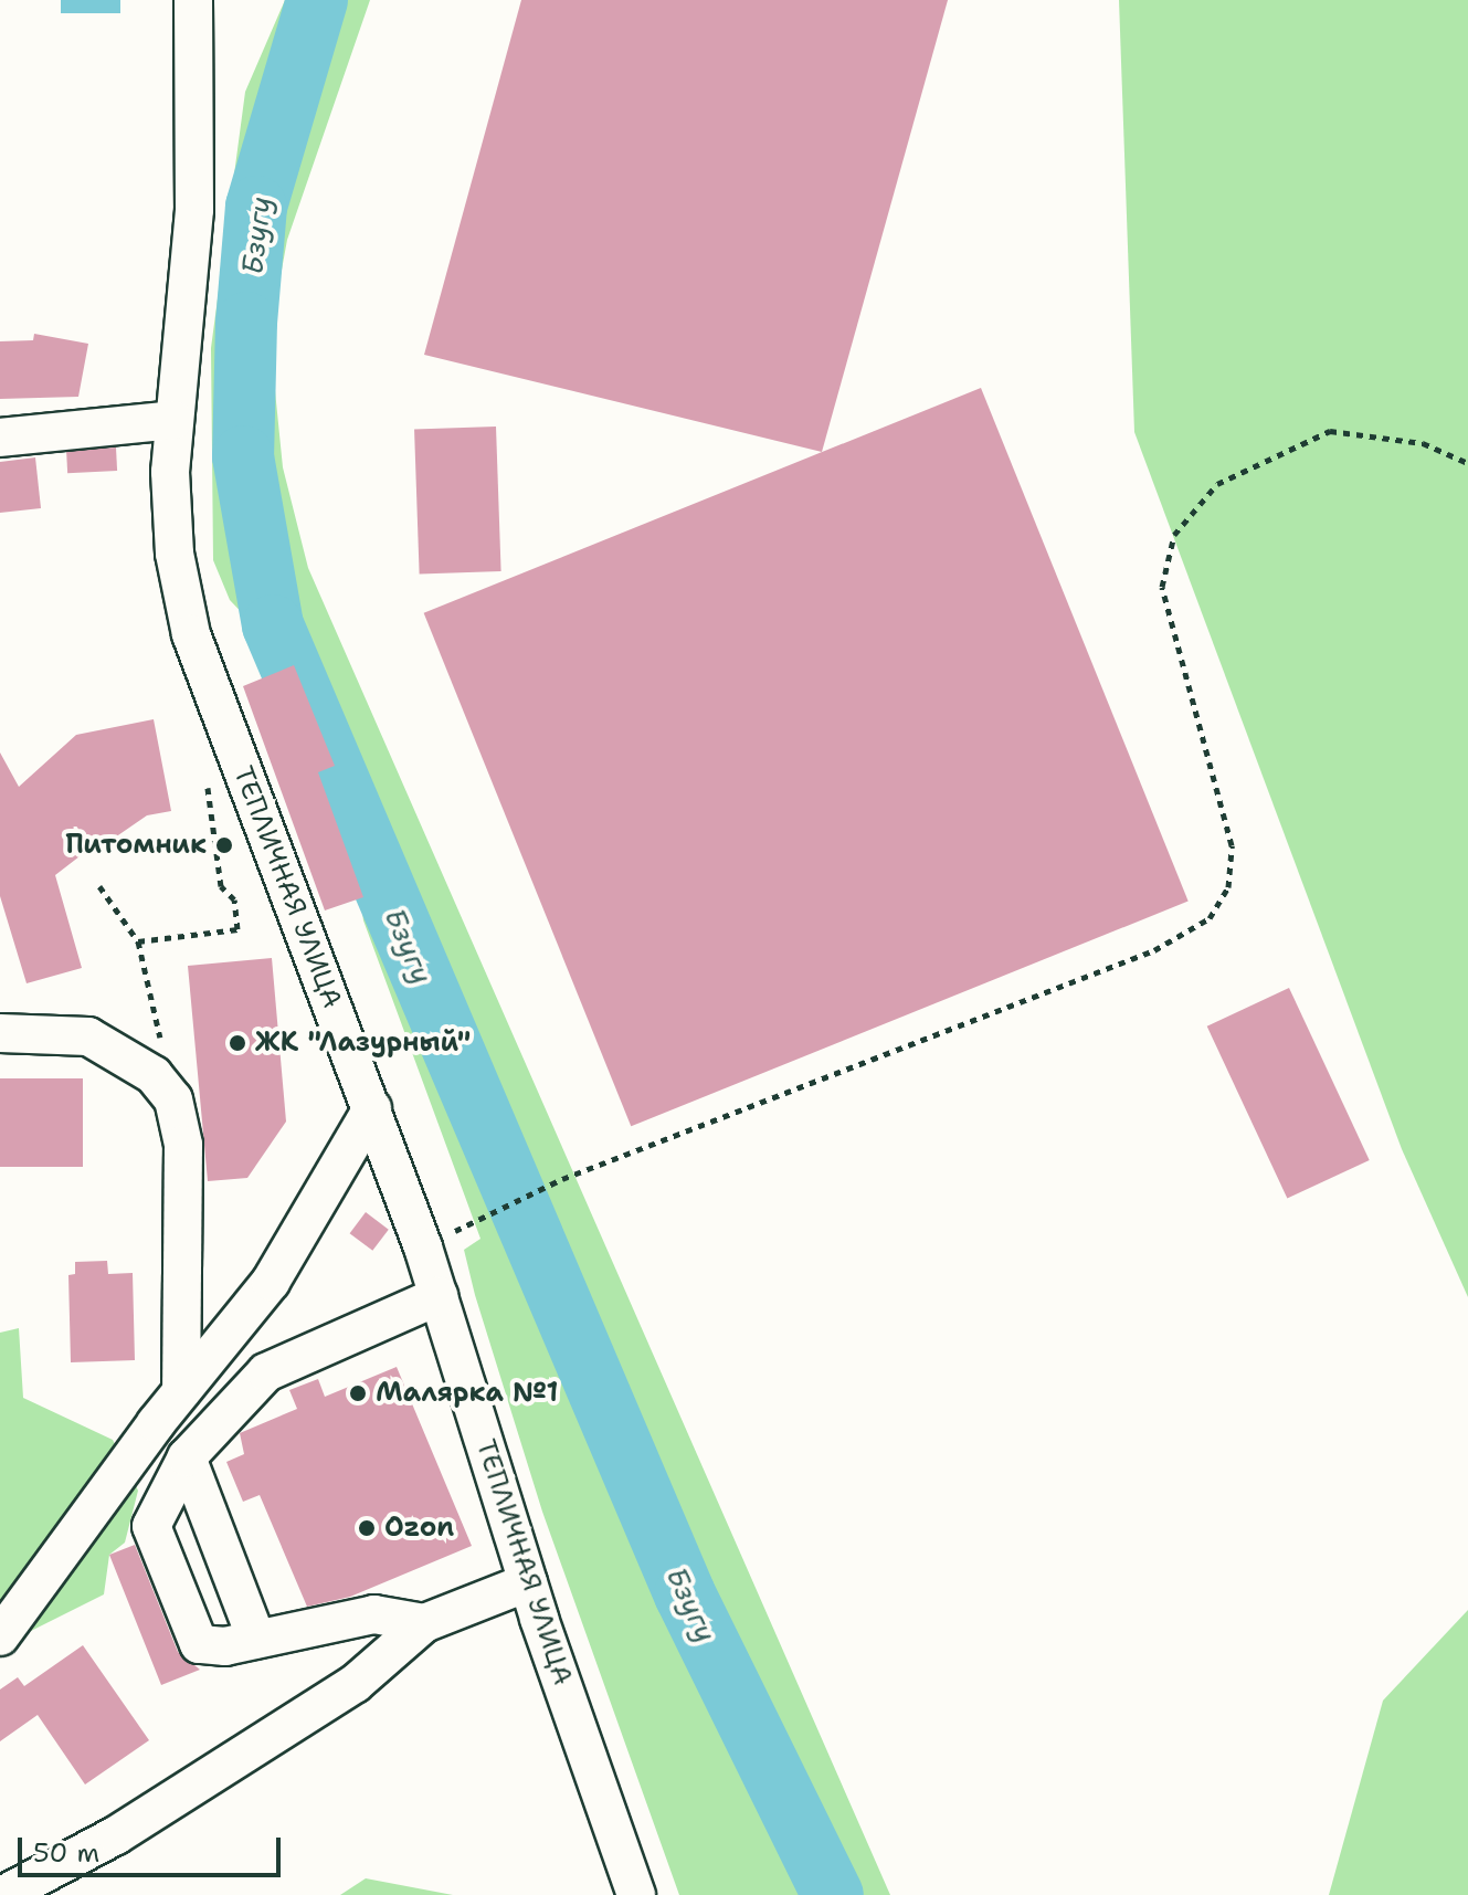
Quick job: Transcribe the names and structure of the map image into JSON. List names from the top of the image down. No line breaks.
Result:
{"streets":{"street":["ТЕПЛИЧНАЯ УЛИЦА"]},"water":["Бзугу"],"places":["Питомник","ЖК \"Лазурный\"","Малярка №1","Ozon"],"scale_bar":"50 m"}
